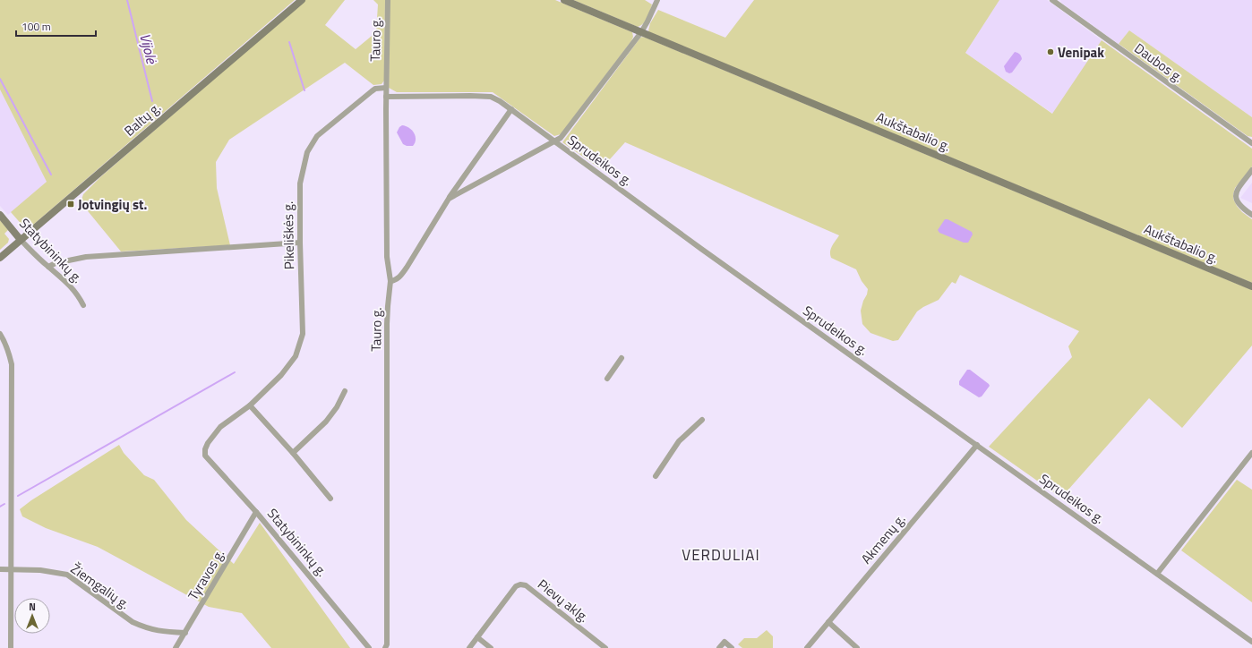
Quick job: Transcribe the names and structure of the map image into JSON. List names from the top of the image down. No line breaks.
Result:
{"streets":{"main road":["Baltų g.","Aukštabalio g.","Statybininkų g."],"street":["Tauro g.","Daubos g.","Sprudeikos g.","Pikeliškės g.","Akmenų g.","Tyravos g.","Žiemgalių g.","Pievų aklg."]},"crossings":[["Tauro g.","Sprudeikos g."],["Tauro g.","Pikeliškės g."],["Baltų g.","Statybininkų g."],["Sprudeikos g.","Akmenų g."],["Pikeliškės g.","Statybininkų g."],["Statybininkų g.","Tyravos g."],["Tyravos g.","Žiemgalių g."]],"districts":["VERDULIAI"],"water":["Vijolė"],"places":{"other":["Venipak"],"transit":["Jotvingių st."]},"scale_bar":"100 m","north":"top"}
